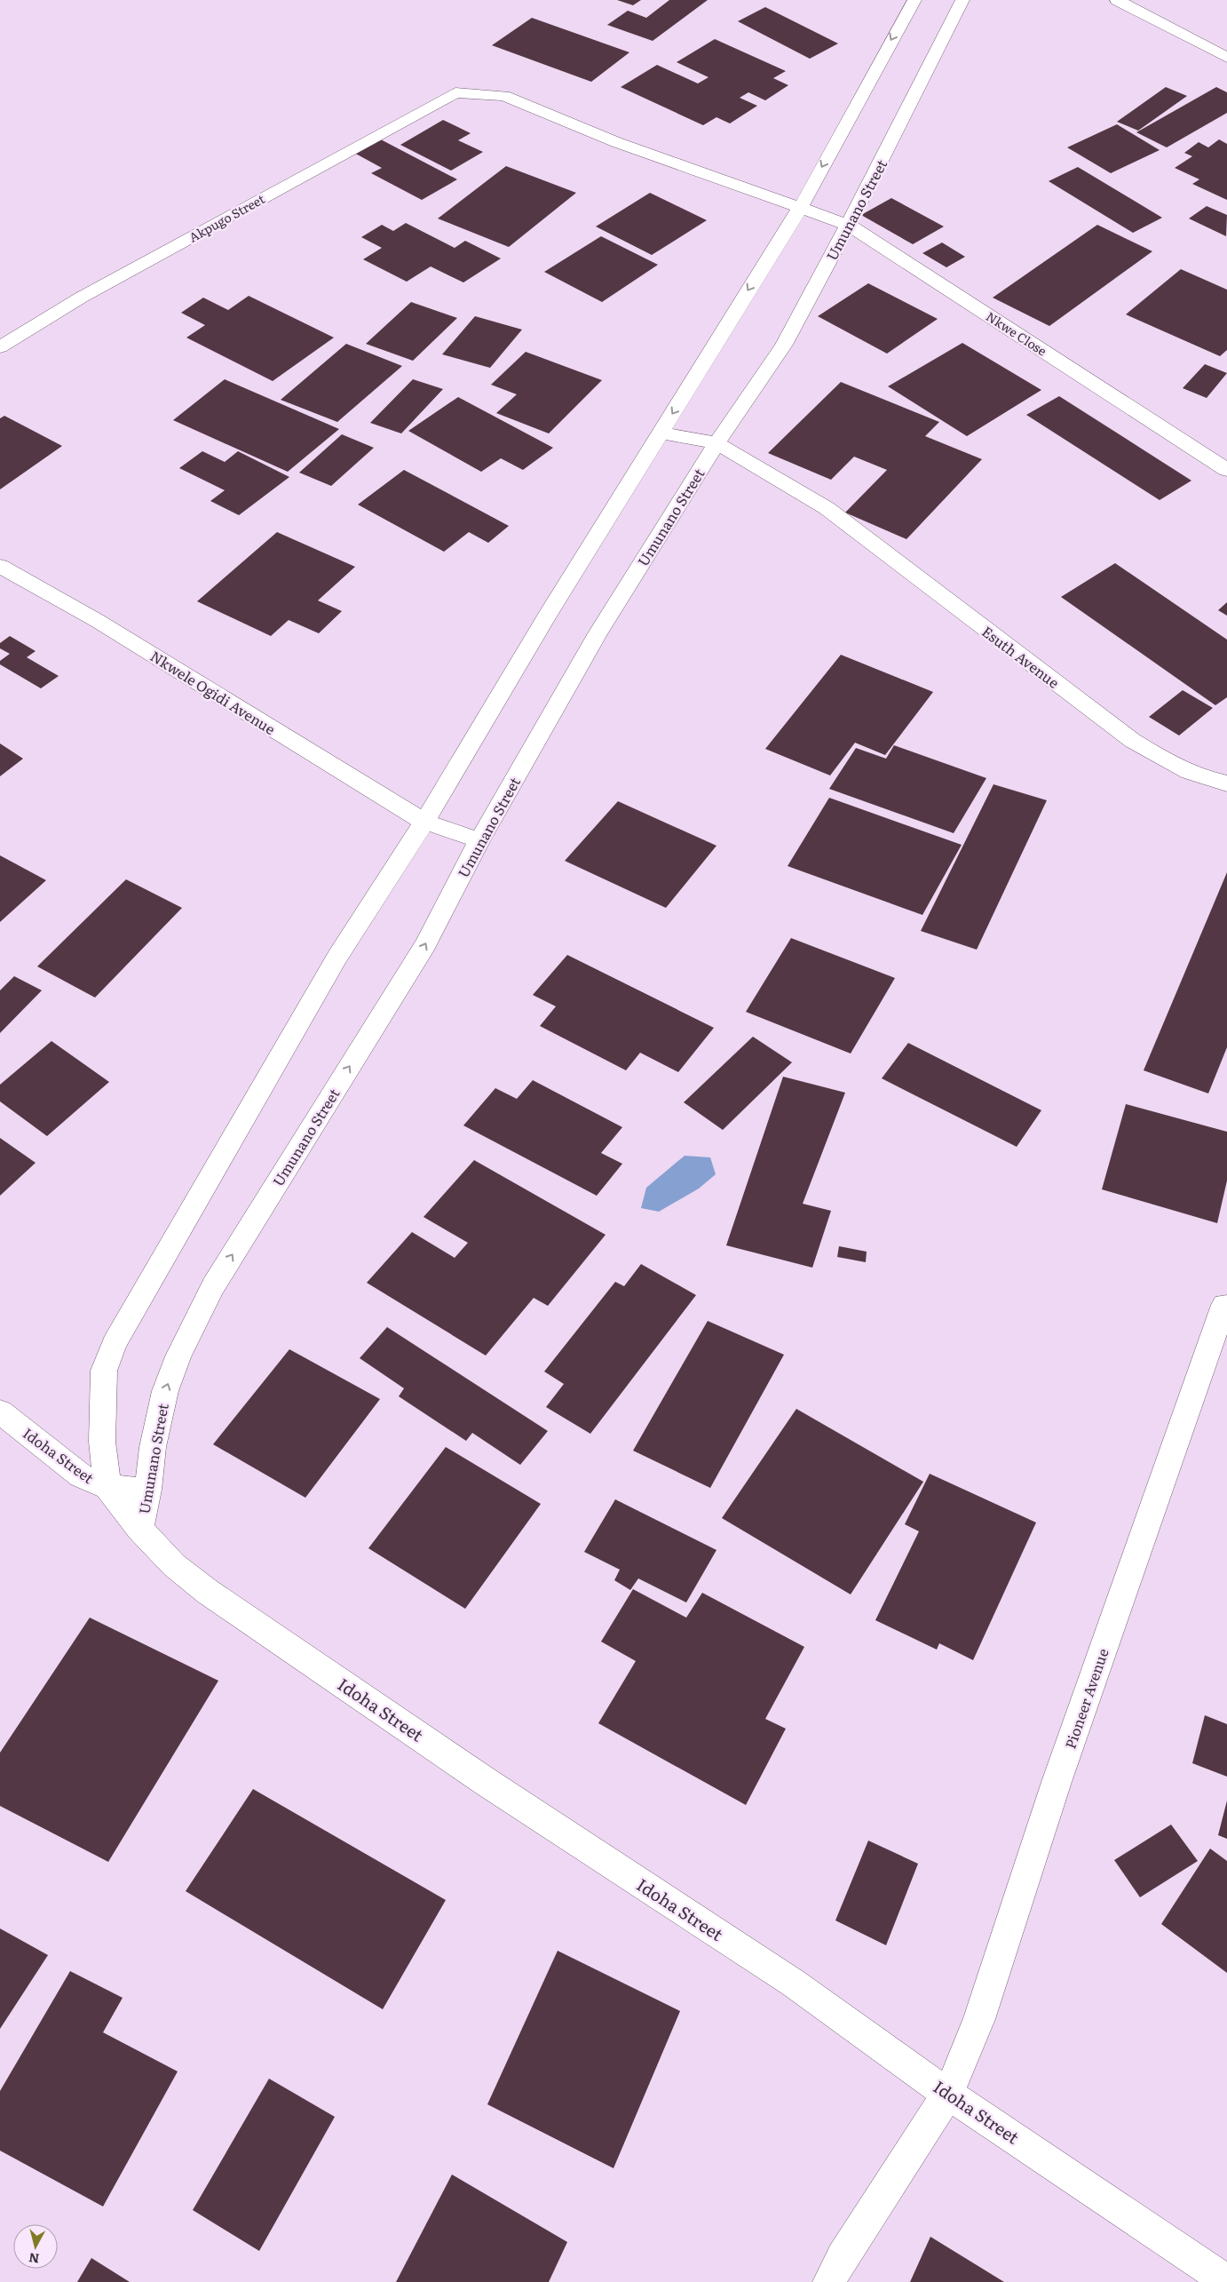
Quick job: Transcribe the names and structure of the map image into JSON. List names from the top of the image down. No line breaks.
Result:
{"streets":{"street":["Umunano Street","Akpugo Street","Nkwe Close","Esuth Avenue","Nkwele Ogidi Avenue","Idoha Street","Pioneer Avenue"]},"crossings":[["Umunano Street","Nkwe Close"],["Umunano Street","Esuth Avenue"],["Umunano Street","Nkwele Ogidi Avenue"],["Umunano Street","Idoha Street"],["Akpugo Street","Nkwe Close"],["Idoha Street","Pioneer Avenue"]],"north":"bottom"}
